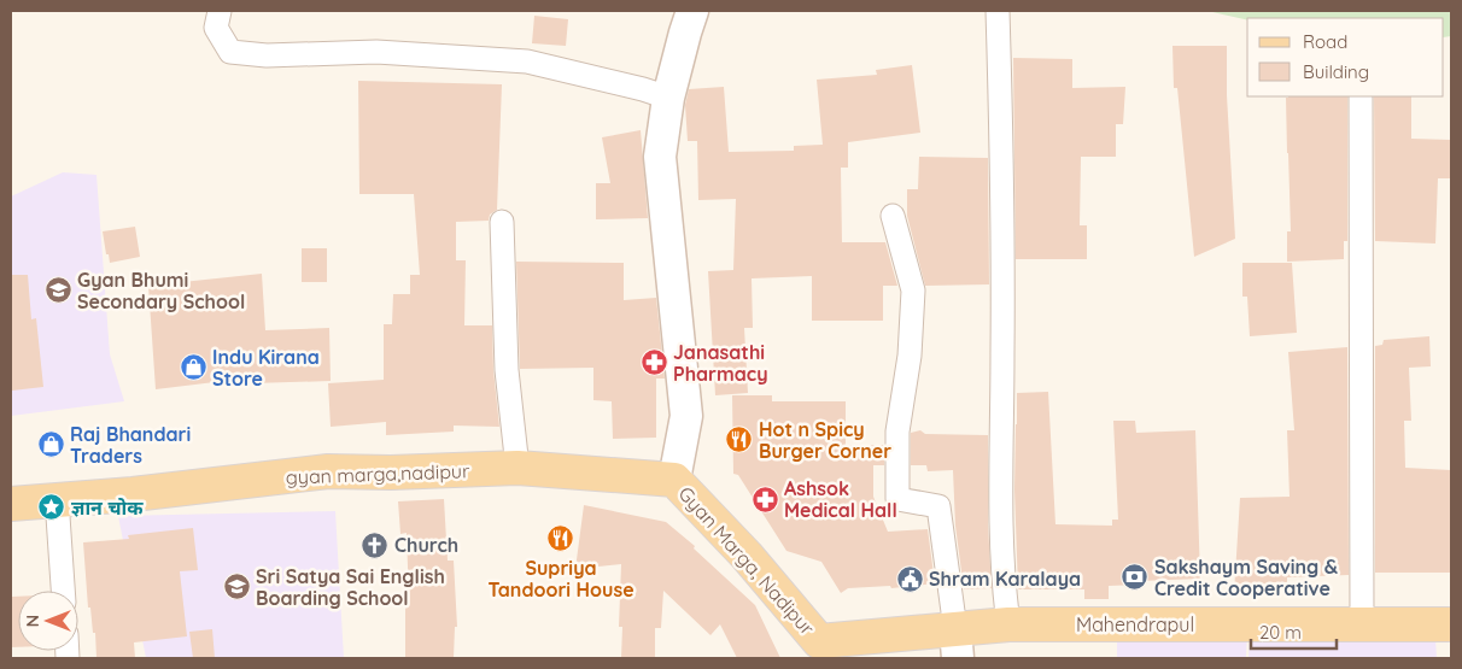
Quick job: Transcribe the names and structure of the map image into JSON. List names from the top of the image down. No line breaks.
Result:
{"streets":{"main road":["gyan marga,nadipur","Gyan Marga, Nadipur","Mahendrapul"]},"crossings":[["gyan marga,nadipur","Gyan Marga, Nadipur"],["Gyan Marga, Nadipur","Mahendrapul"]],"places":{"school or university":["Gyan Bhumi Secondary School","Sri Satya Sai English Boarding School"],"pharmacy":["Janasathi Pharmacy","Ashsok Medical Hall"],"shop":["Indu Kirana Store","Raj Bhandari Traders"],"restaurant":["Hot n Spicy Burger Corner","Supriya Tandoori House"],"place":["ज्ञान चोक"],"church":["Church"],"bank":["Sakshaym Saving & Credit Cooperative"],"public building":["Shram Karalaya"]},"legend":["Road","Building"],"scale_bar":"20 m","north":"left"}
